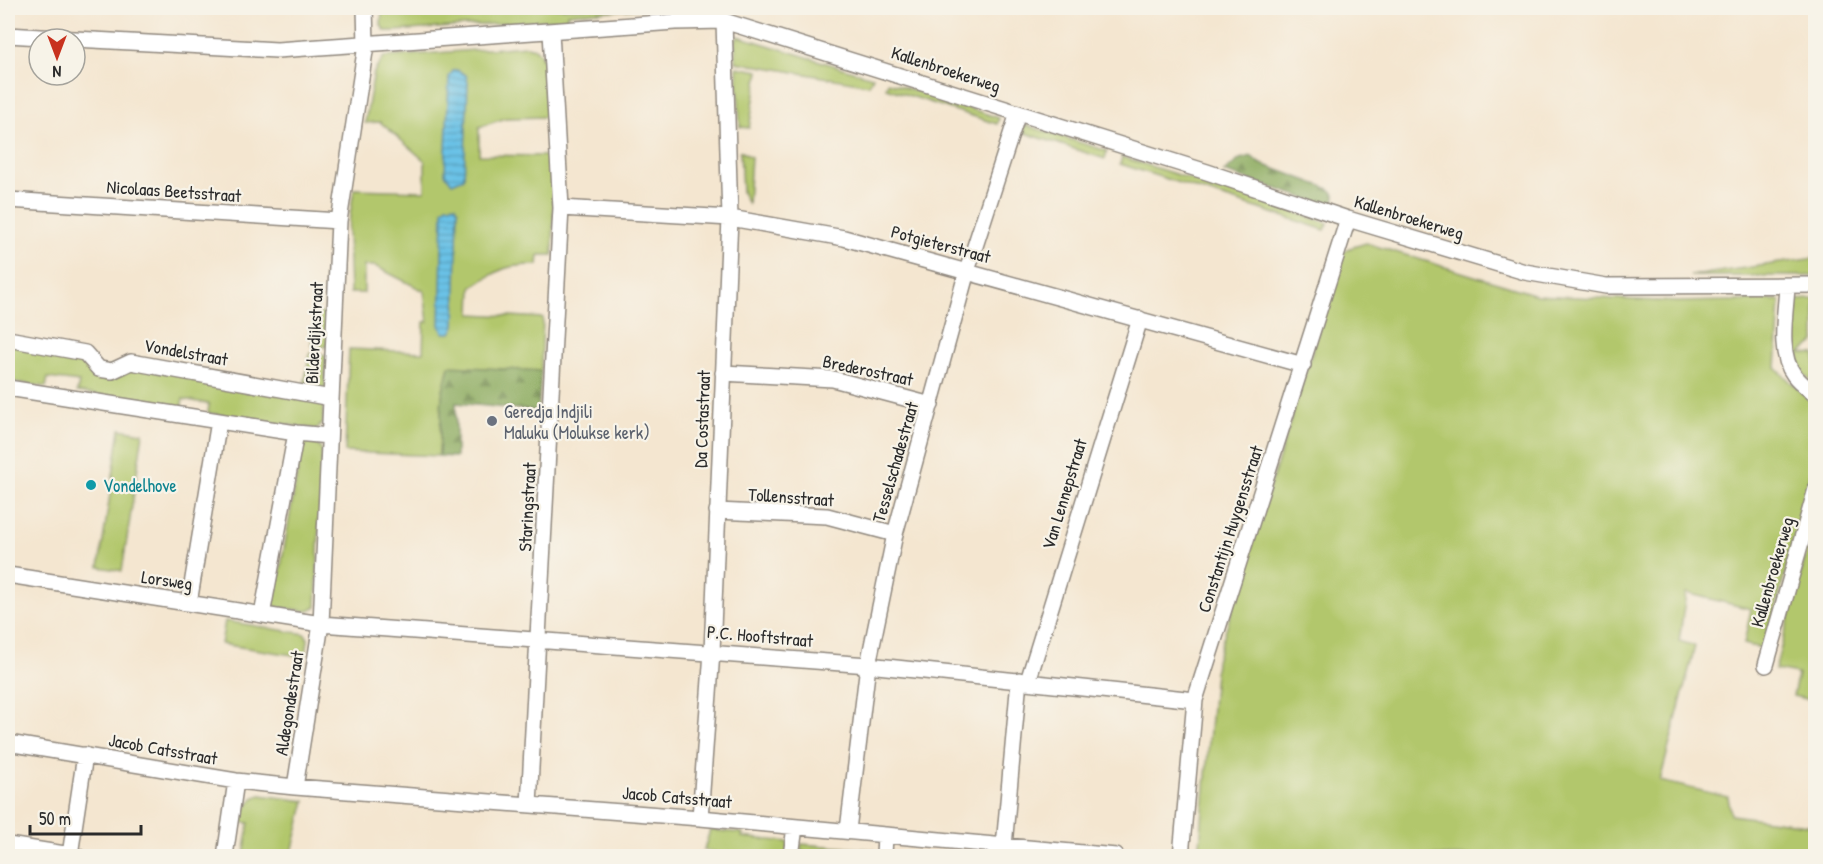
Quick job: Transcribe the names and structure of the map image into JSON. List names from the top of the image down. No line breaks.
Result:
{"streets":{"street":["Kallenbroekerweg","Nicolaas Beetsstraat","Potgieterstraat","Bilderdijkstraat","Vondelstraat","Brederostraat","Da Costastraat","Tesselschadestraat","Van Lennepstraat","Tollensstraat","Staringstraat","Constantijn Huygensstraat","Lorsweg","P.C. Hooftstraat","Aldegondestraat","Jacob Catsstraat"]},"crossings":[["Kallenbroekerweg","Bilderdijkstraat"],["Kallenbroekerweg","Da Costastraat"],["Kallenbroekerweg","Tesselschadestraat"],["Kallenbroekerweg","Staringstraat"],["Kallenbroekerweg","Constantijn Huygensstraat"],["Nicolaas Beetsstraat","Bilderdijkstraat"],["Potgieterstraat","Da Costastraat"],["Potgieterstraat","Tesselschadestraat"],["Potgieterstraat","Van Lennepstraat"],["Potgieterstraat","Staringstraat"],["Potgieterstraat","Constantijn Huygensstraat"],["Bilderdijkstraat","Vondelstraat"],["Bilderdijkstraat","Lorsweg"],["Bilderdijkstraat","P.C. Hooftstraat"],["Bilderdijkstraat","Aldegondestraat"],["Brederostraat","Da Costastraat"],["Brederostraat","Tesselschadestraat"],["Da Costastraat","Tollensstraat"],["Da Costastraat","P.C. Hooftstraat"],["Da Costastraat","Jacob Catsstraat"],["Tesselschadestraat","Tollensstraat"],["Tesselschadestraat","P.C. Hooftstraat"],["Tesselschadestraat","Jacob Catsstraat"],["Van Lennepstraat","P.C. Hooftstraat"],["Van Lennepstraat","Jacob Catsstraat"],["Staringstraat","P.C. Hooftstraat"],["Staringstraat","Jacob Catsstraat"],["Constantijn Huygensstraat","P.C. Hooftstraat"],["Lorsweg","P.C. Hooftstraat"],["Lorsweg","Aldegondestraat"],["P.C. Hooftstraat","Aldegondestraat"],["Aldegondestraat","Jacob Catsstraat"]],"places":["Geredja Indjili Maluku (Molukse kerk)","Vondelhove"],"scale_bar":"50 m","north":"bottom"}
